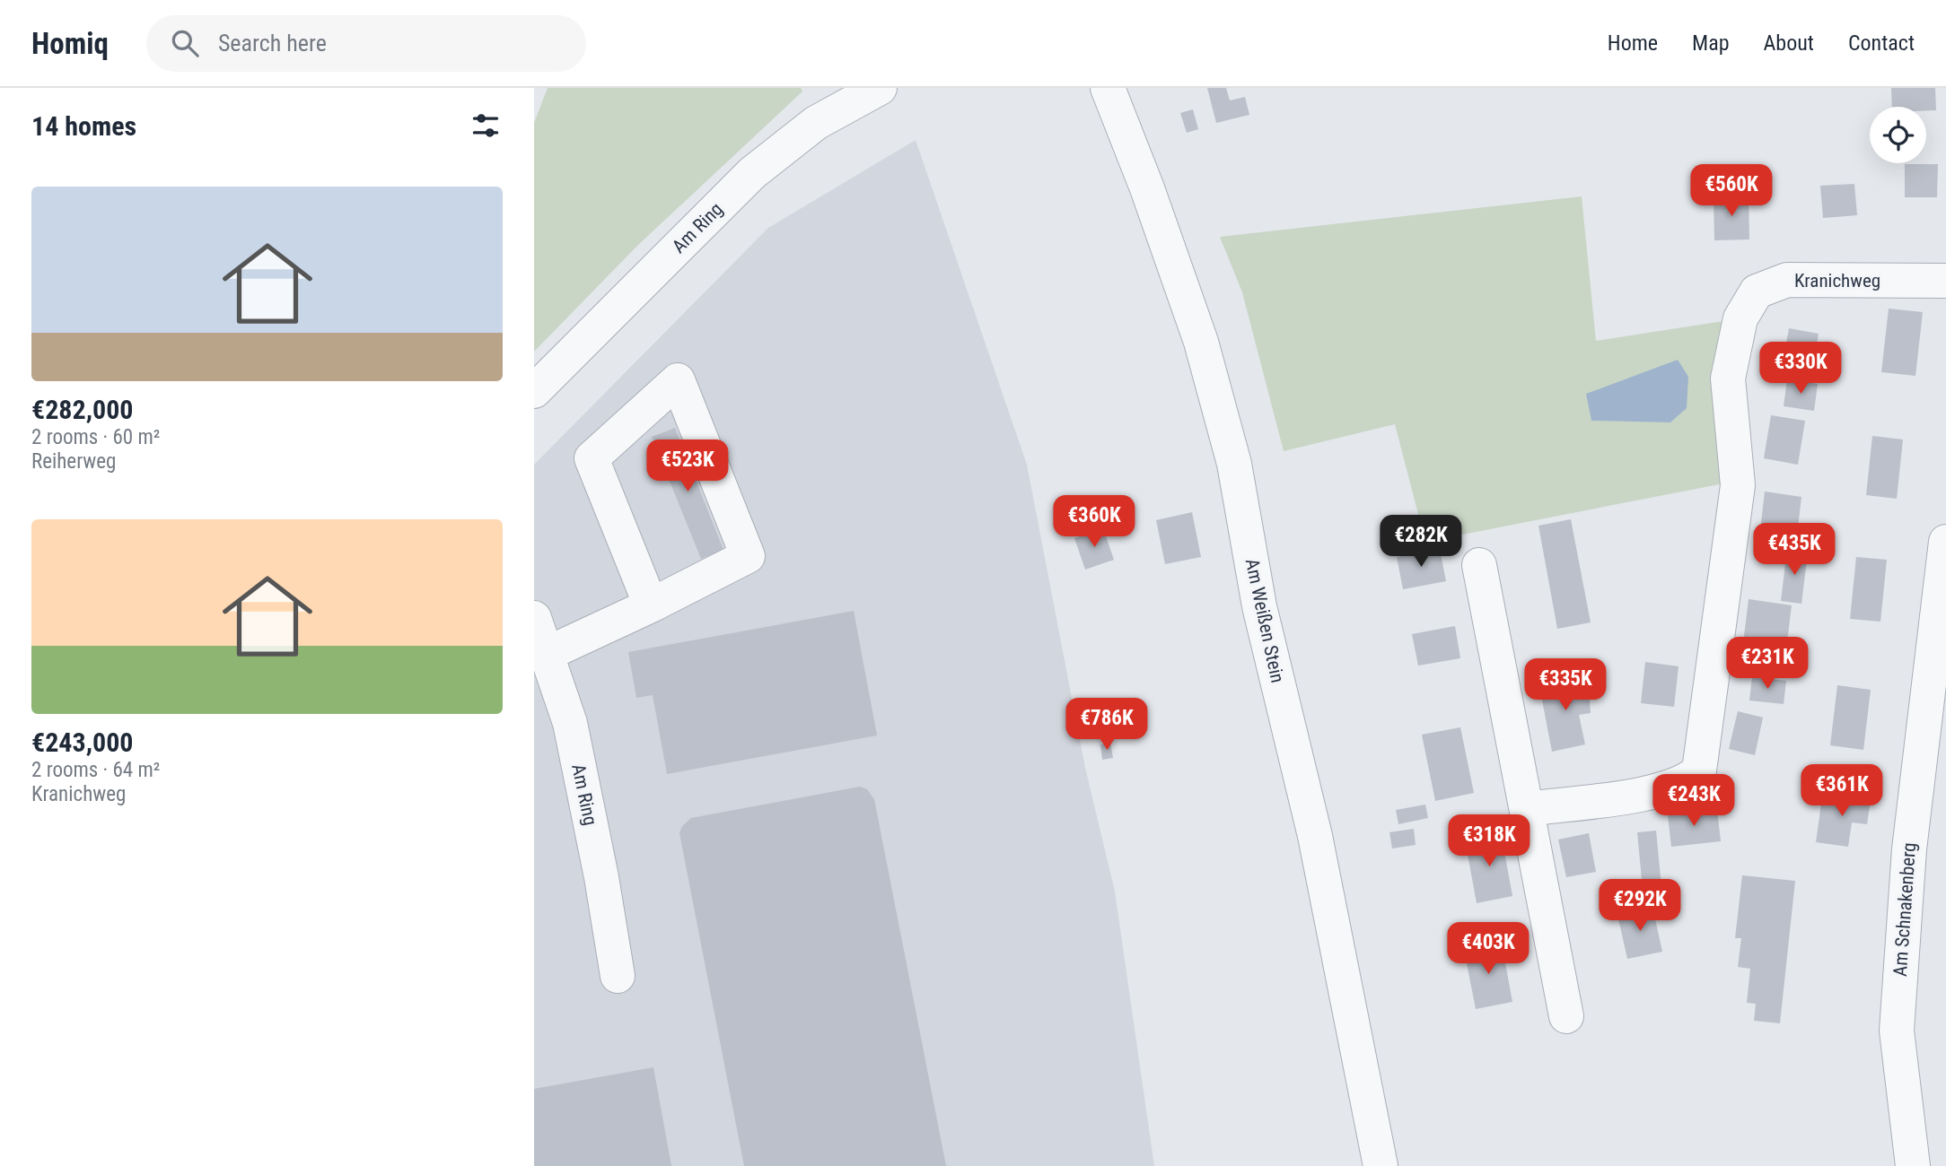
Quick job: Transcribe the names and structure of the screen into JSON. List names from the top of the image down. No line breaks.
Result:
{"streets":{"street":["Am Ring","Kranichweg","Am Weißen Stein","Am Schnakenberg"]},"page":{"header":"Homiq","search":"Search here","nav":["Home","Map","About","Contact"],"heading":"14 homes","list":[{"name":"€282,000","note":"2 rooms · 60 m² · Reiherweg"},{"name":"€243,000","note":"2 rooms · 64 m² · Kranichweg"}],"price":["€560K","€330K","€523K","€360K","€282K","€435K","€231K","€335K","€786K","€361K","€243K","€318K","€292K","€403K"]}}
